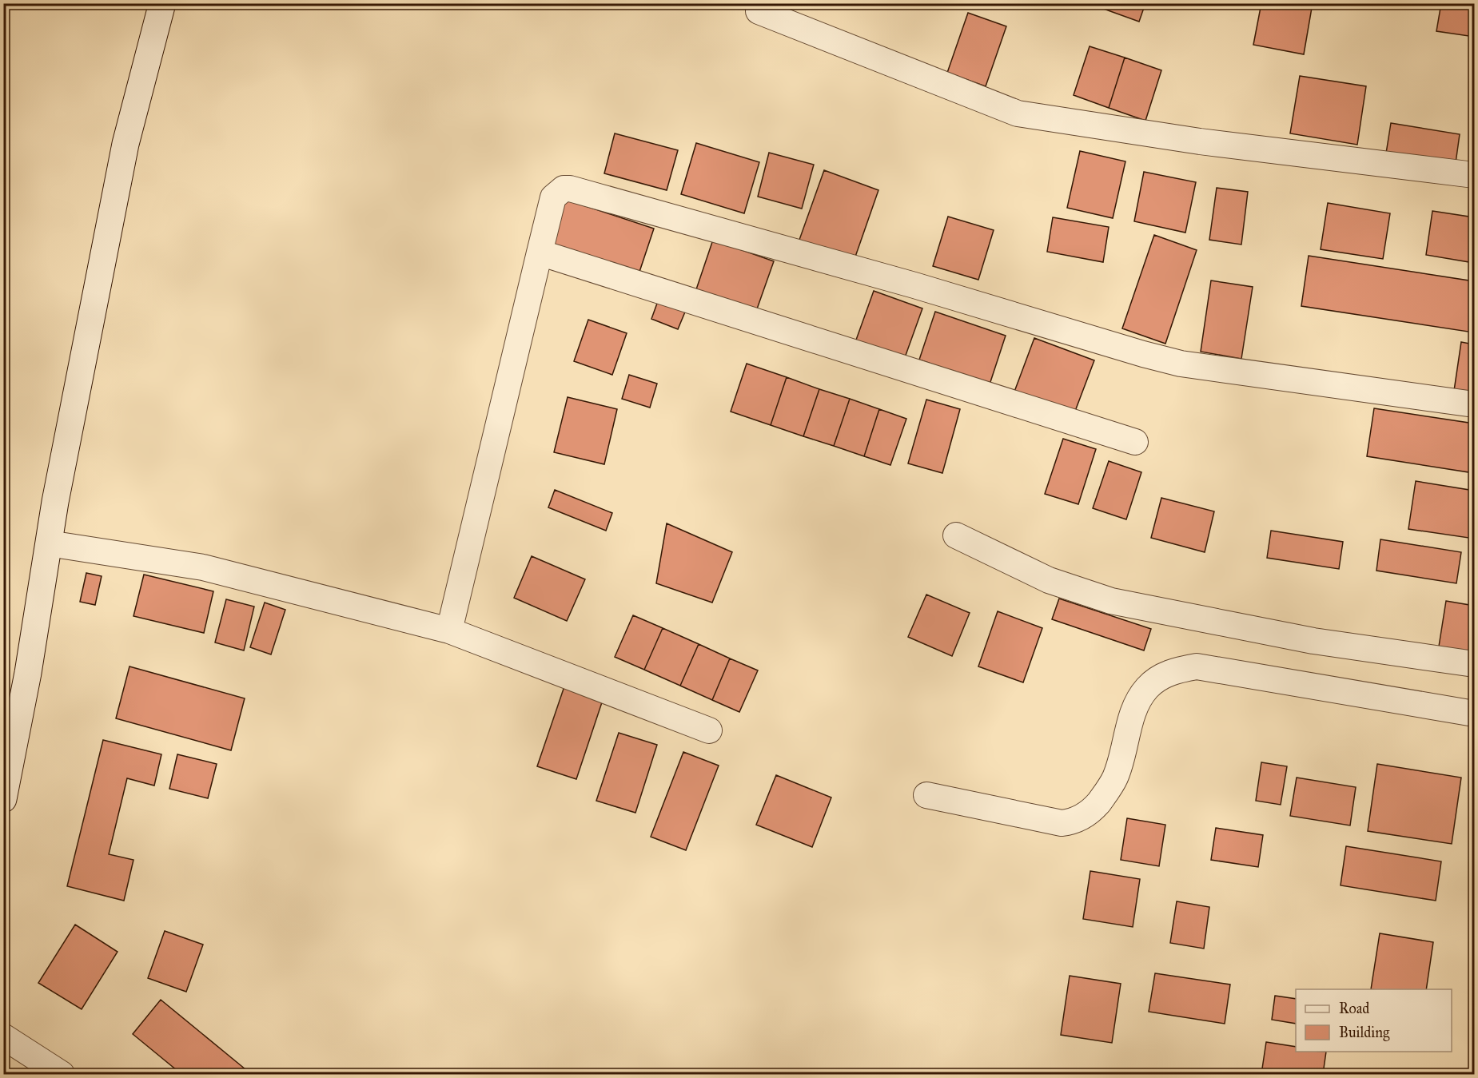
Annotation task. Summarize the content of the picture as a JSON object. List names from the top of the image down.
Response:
{
  "legend": ["Road", "Building"]
}
